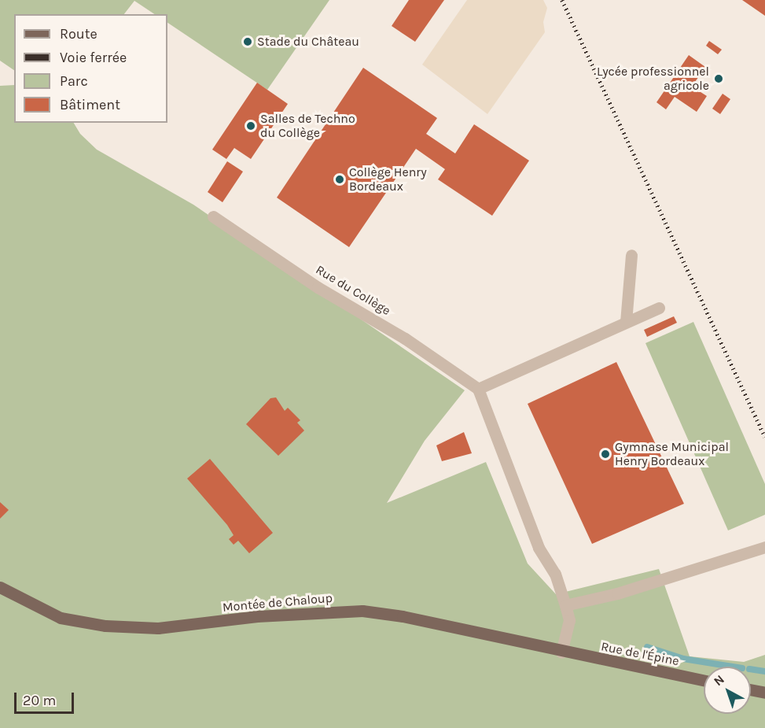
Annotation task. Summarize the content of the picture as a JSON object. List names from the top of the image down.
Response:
{
  "streets": {
    "main road": ["Montée de Chaloup", "Rue de l'Épine"],
    "street": ["Rue du Collège"]
  },
  "crossings": [
    ["Montée de Chaloup", "Rue de l'Épine"]
  ],
  "places": [
    "Stade du Château",
    "Lycée professionnel agricole",
    "Salles de Techno du Collège",
    "Collège Henry Bordeaux",
    "Gymnase Municipal Henry Bordeaux"
  ],
  "legend": [
    "Route",
    "Voie ferrée",
    "Parc",
    "Bâtiment"
  ],
  "scale_bar": "20 m",
  "north": "top left"
}
